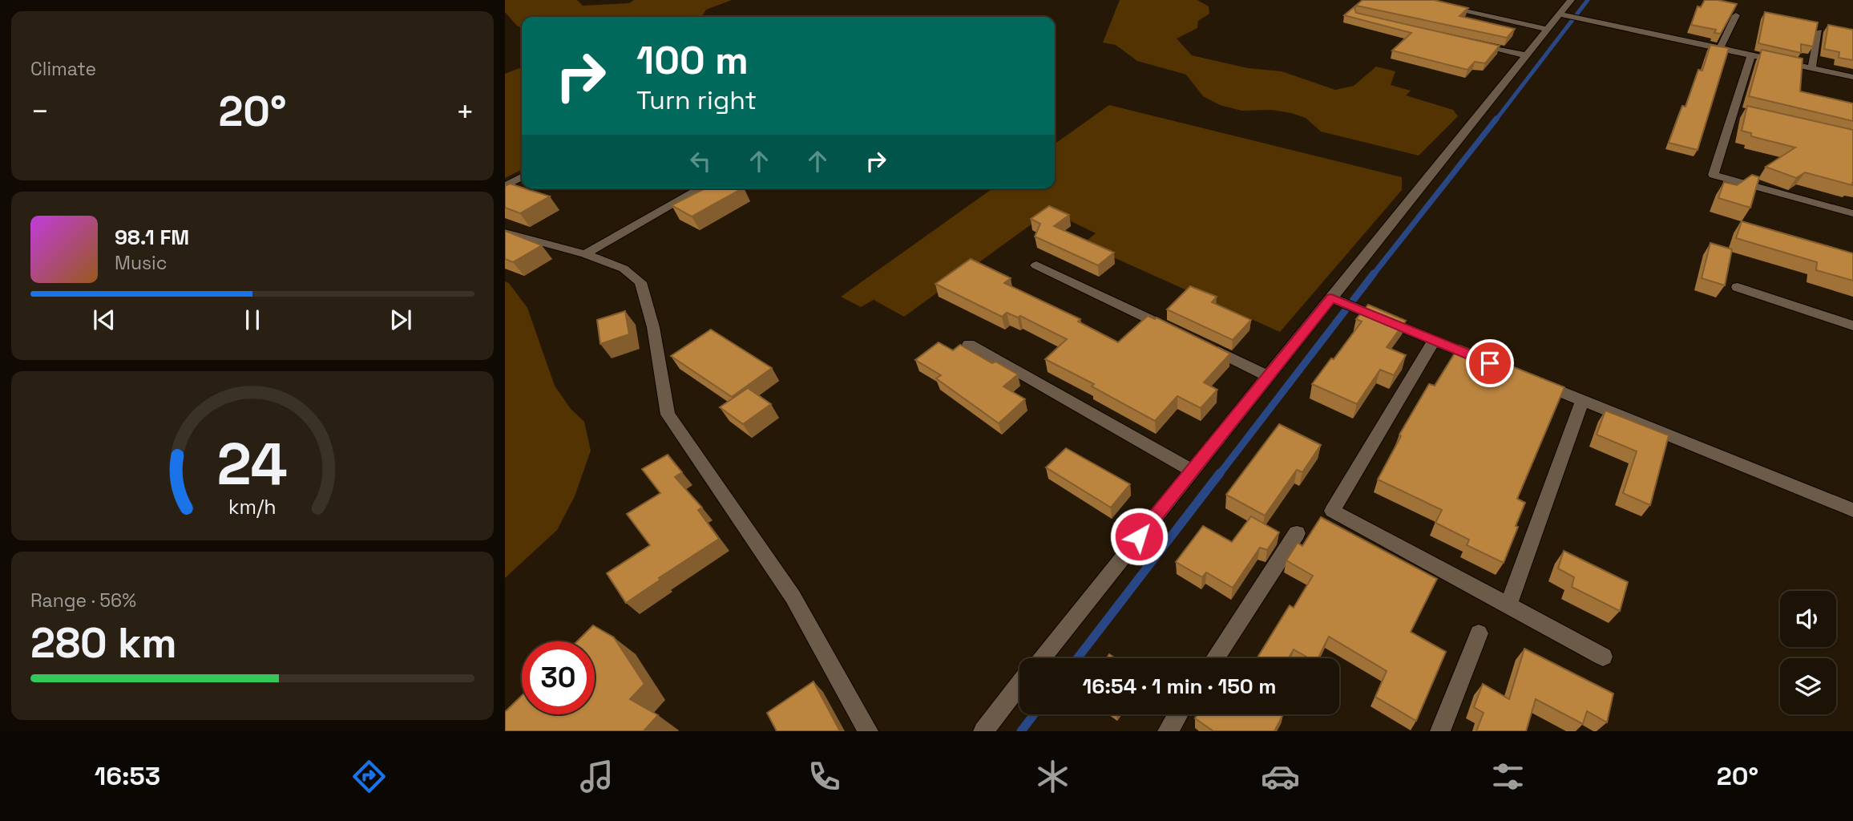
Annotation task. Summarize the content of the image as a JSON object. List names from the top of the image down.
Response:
{
  "page": {
    "tile": [
      "Climate",
      ["Range · 56%", "280 km"]
    ],
    "turn": ["100 m", "Turn right"],
    "heat": ["−", "20°", "+"],
    "song": ["98.1 FM", "Music"],
    "limit": "30",
    "trip": "16:54 · 1 min · 150 m",
    "tabs": ["16:53", "20°"],
    "gauge": ["24", "km/h"]
  }
}
